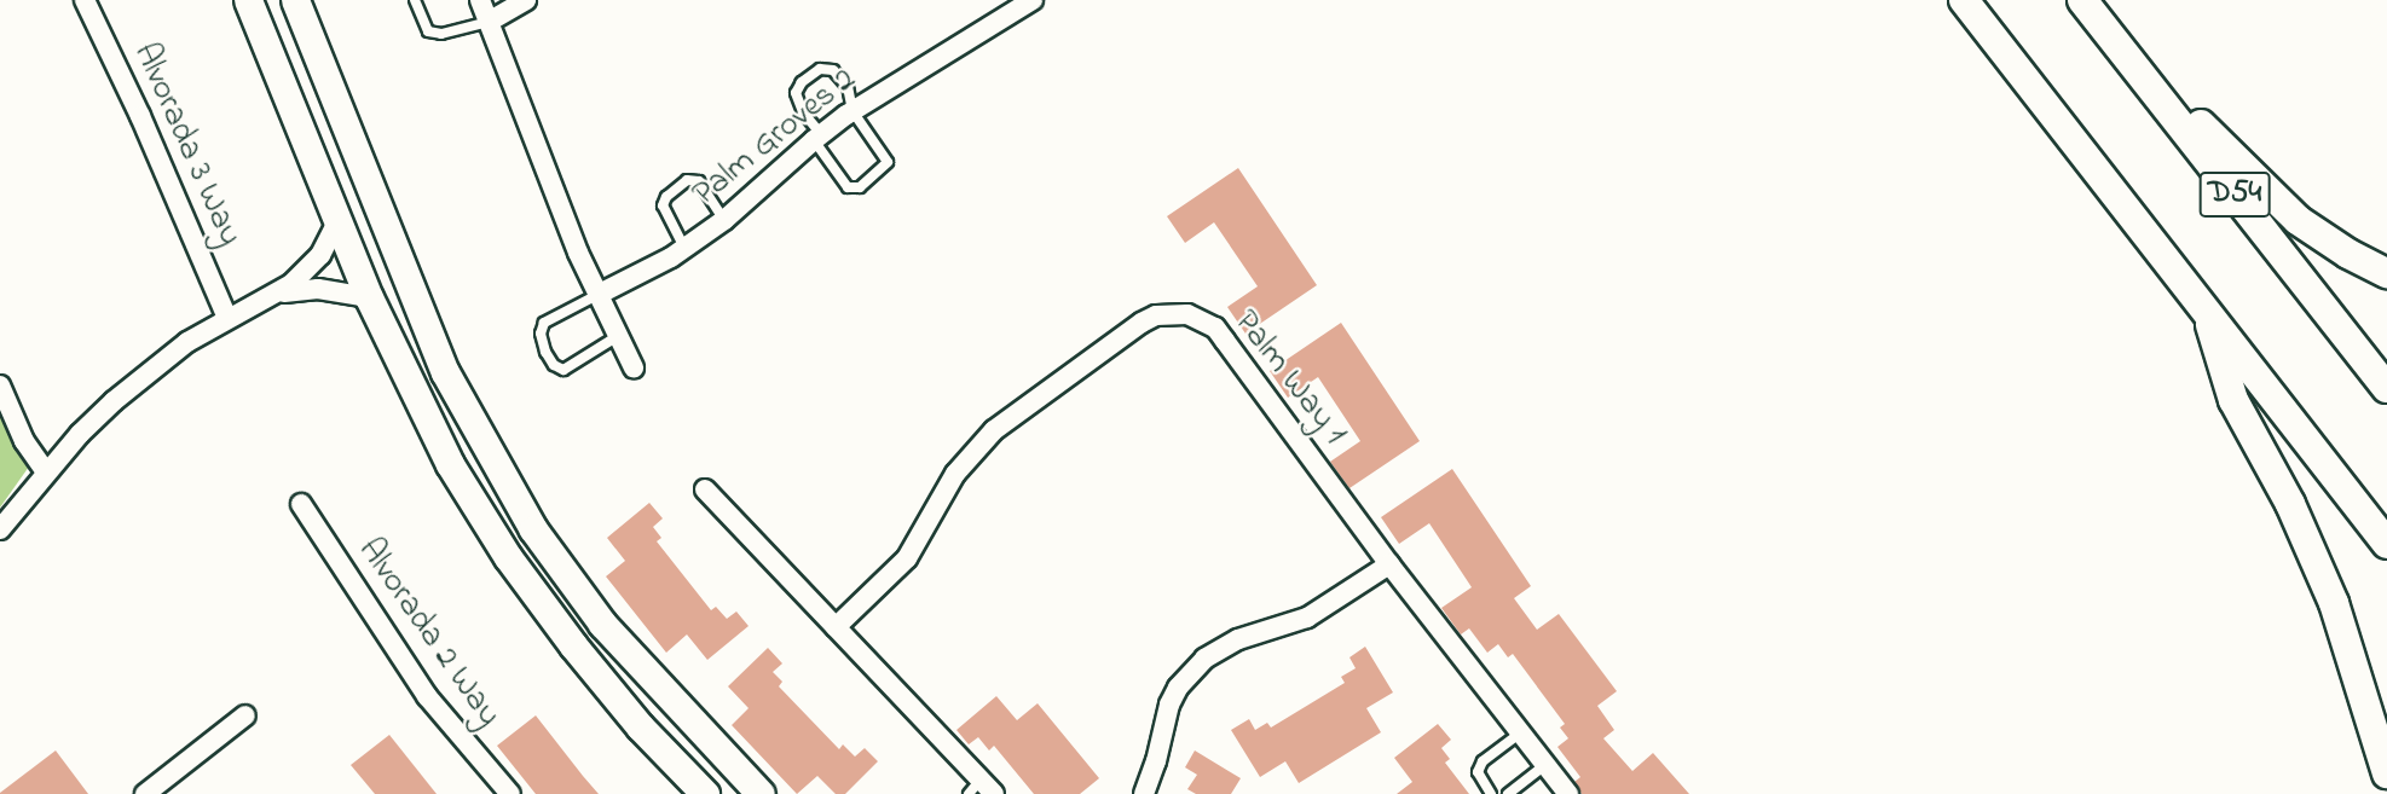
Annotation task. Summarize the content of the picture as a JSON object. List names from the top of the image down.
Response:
{
  "streets": {
    "main road": ["D54"],
    "street": [
      "Palm Groves 2",
      "Alvorada 3 Way",
      "Palm Way 1",
      "Alvorada 2 Way"
    ]
  }
}
